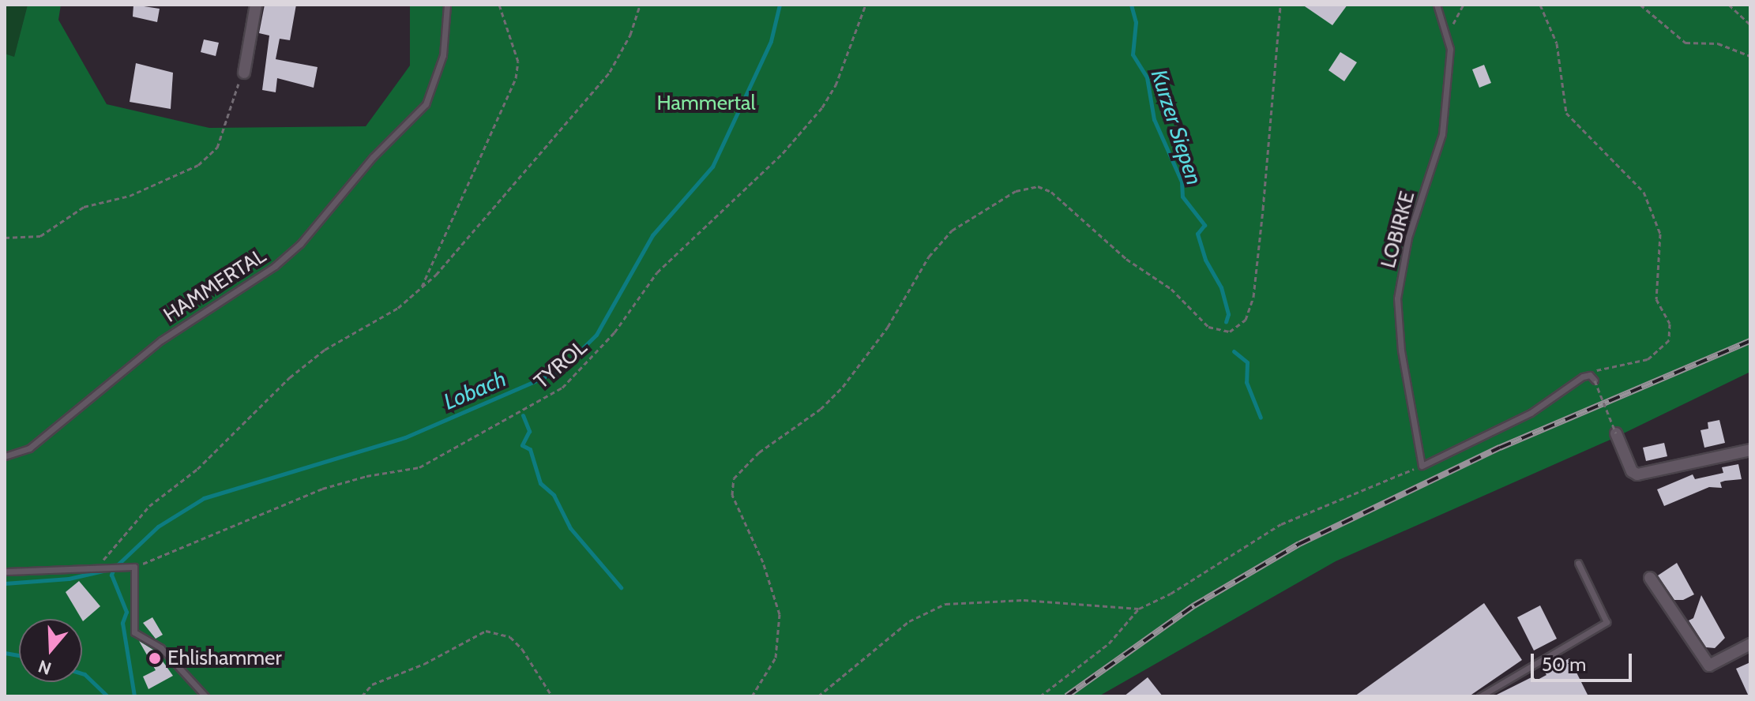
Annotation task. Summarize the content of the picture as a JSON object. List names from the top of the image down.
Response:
{
  "streets": {
    "lane": ["LOBIRKE", "HAMMERTAL"],
    "path": ["TYROL"]
  },
  "water": ["Kurzer Siepen", "Lobach"],
  "parks": ["Hammertal"],
  "places": ["Ehlishammer"],
  "scale_bar": "50 m",
  "north": "bottom"
}
